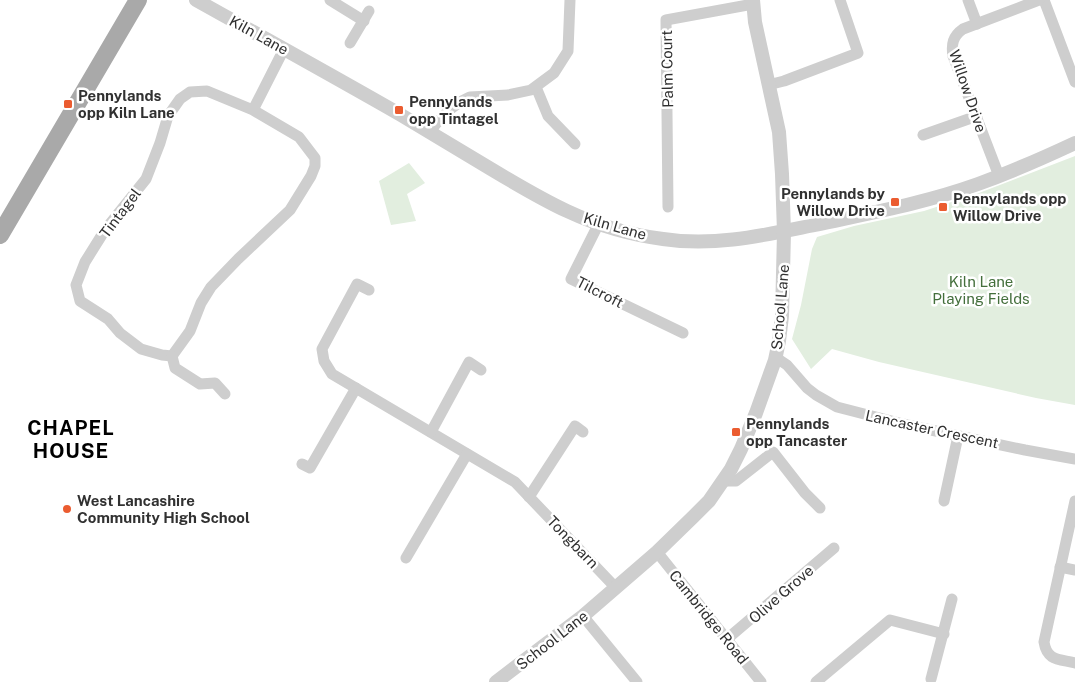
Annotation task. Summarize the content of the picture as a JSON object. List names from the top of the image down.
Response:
{
  "streets": {
    "street": [
      "Kiln Lane",
      "Palm Court",
      "Willow Drive",
      "Tintagel",
      "Tilcroft",
      "School Lane",
      "Lancaster Crescent",
      "Tongbarn",
      "Olive Grove",
      "Cambridge Road"
    ]
  },
  "crossings": [
    ["Kiln Lane", "Willow Drive"],
    ["Kiln Lane", "Tilcroft"],
    ["Kiln Lane", "School Lane"],
    ["Palm Court", "School Lane"],
    ["School Lane", "Lancaster Crescent"],
    ["School Lane", "Tongbarn"],
    ["School Lane", "Cambridge Road"],
    ["Olive Grove", "Cambridge Road"]
  ],
  "districts": ["CHAPEL HOUSE"],
  "parks": ["Kiln Lane Playing Fields"],
  "places": {
    "transit": [
      "Pennylands opp Kiln Lane",
      "Pennylands opp Tintagel",
      "Pennylands by Willow Drive",
      "Pennylands opp Willow Drive",
      "Pennylands opp Tancaster"
    ],
    "other": ["West Lancashire Community High School"]
  }
}
